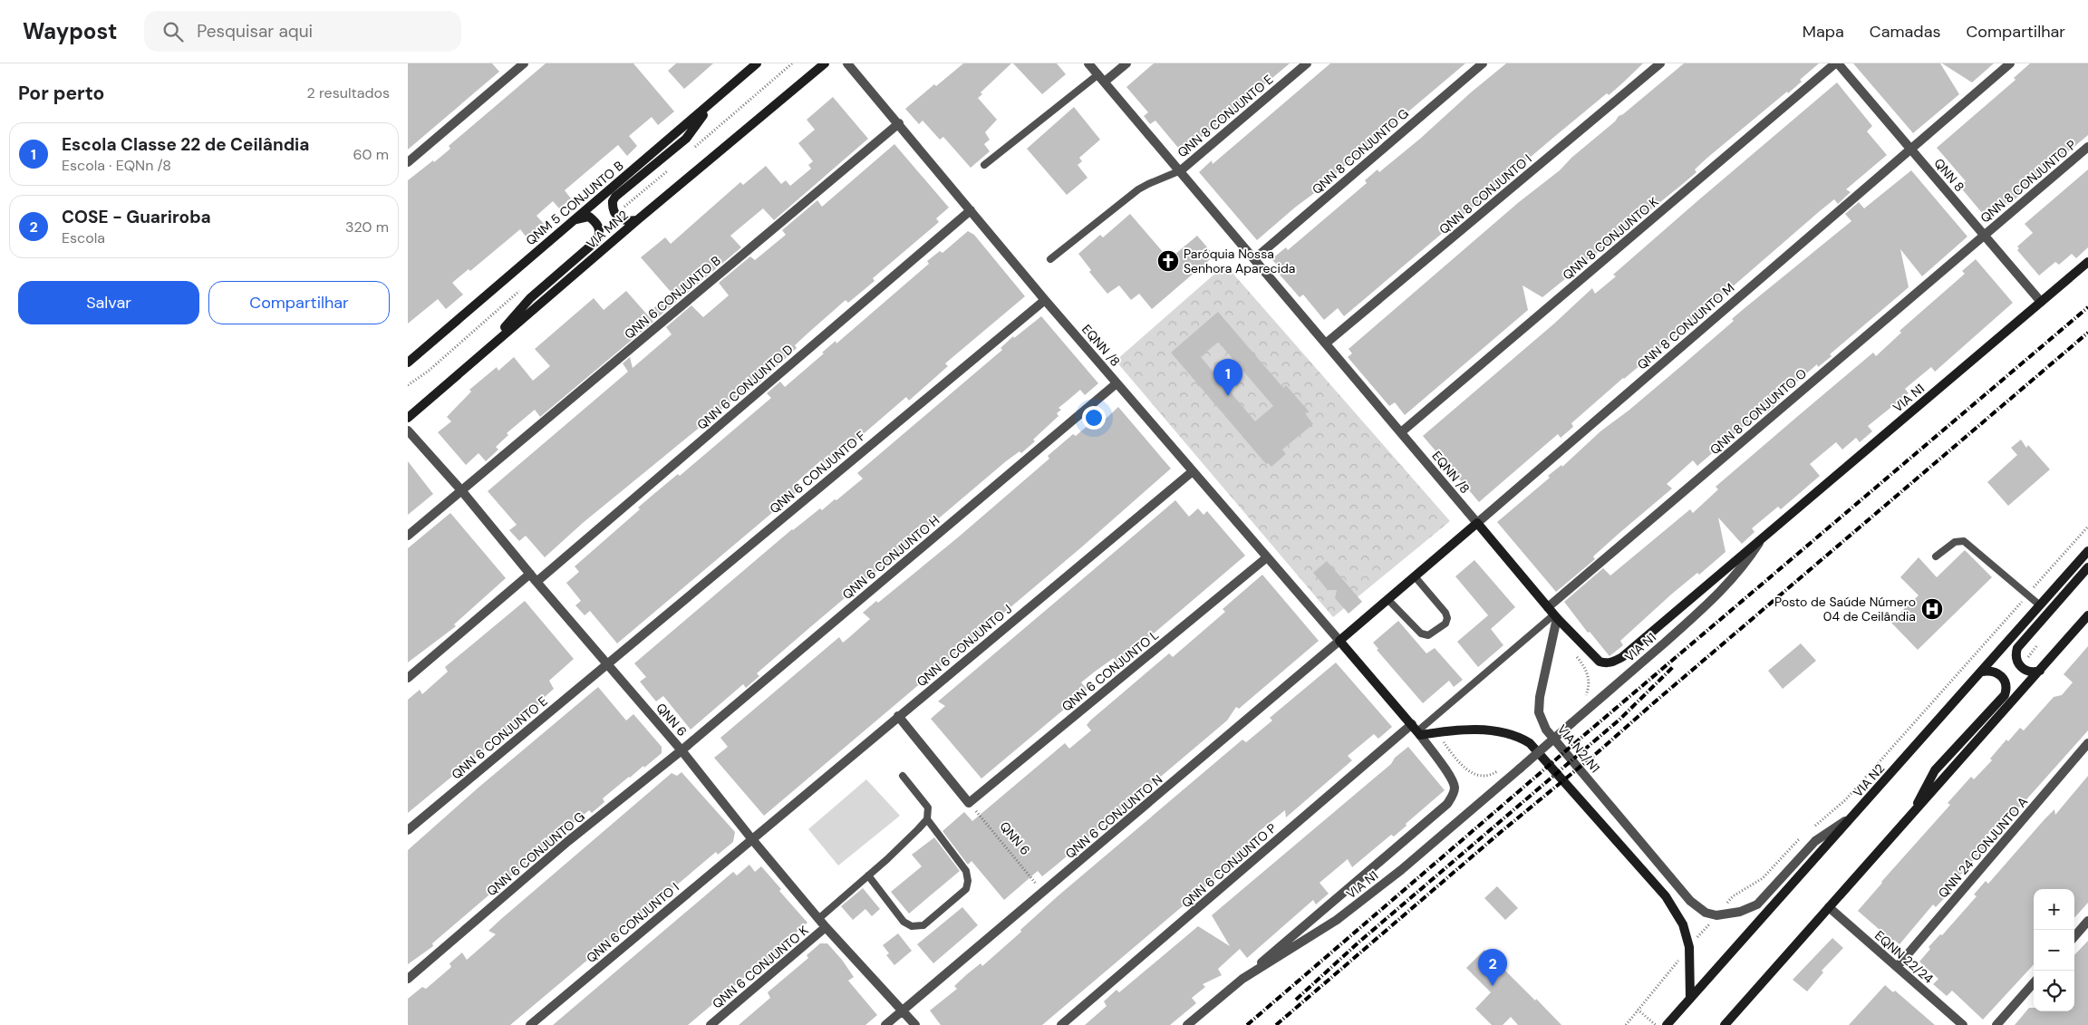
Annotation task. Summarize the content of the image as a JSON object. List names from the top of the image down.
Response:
{
  "streets": {
    "main road": [
      "QNM 5 CONJUNTO B",
      "VIA MN2",
      "VIA N1",
      "VIA N2"
    ],
    "street": [
      "QNN 8 CONJUNTO E",
      "QNN 8 CONJUNTO G",
      "QNN 8",
      "QNN 8 CONJUNTO P",
      "QNN 8 CONJUNTO I",
      "QNN 8 CONJUNTO K",
      "QNN 6 CONJUNTO B",
      "QNN 8 CONJUNTO M",
      "EQNN /8",
      "QNN 6 CONJUNTO D",
      "QNN 8 CONJUNTO O",
      "QNN 6 CONJUNTO F",
      "QNN 6 CONJUNTO H",
      "QNN 6 CONJUNTO J",
      "QNN 6 CONJUNTO L",
      "QNN 6",
      "QNN 6 CONJUNTO E",
      "VIA N2/N1",
      "QNN 6 CONJUNTO N",
      "QNN 24 CONJUNTO A",
      "QNN 6 CONJUNTO G",
      "QNN 6 CONJUNTO P",
      "QNN 6 CONJUNTO I",
      "EQNN 22/24",
      "QNN 6 CONJUNTO K"
    ]
  },
  "crossings": [
    ["QNN 8 CONJUNTO E", "EQNN /8"],
    ["QNN 8 CONJUNTO G", "EQNN /8"],
    ["QNN 8", "QNN 8 CONJUNTO P"],
    ["QNN 8", "QNN 8 CONJUNTO K"],
    ["QNN 8", "QNN 8 CONJUNTO M"],
    ["QNN 8", "VIA N1"],
    ["QNN 8", "QNN 8 CONJUNTO O"],
    ["QNN 8 CONJUNTO P", "QNN 8 CONJUNTO O"],
    ["QNN 8 CONJUNTO I", "EQNN /8"],
    ["QNN 8 CONJUNTO K", "EQNN /8"],
    ["QNN 6 CONJUNTO B", "EQNN /8"],
    ["QNN 6 CONJUNTO B", "QNN 6"],
    ["QNN 8 CONJUNTO M", "EQNN /8"],
    ["EQNN /8", "QNN 6 CONJUNTO D"],
    ["EQNN /8", "QNN 6 CONJUNTO F"],
    ["EQNN /8", "QNN 6 CONJUNTO H"],
    ["EQNN /8", "QNN 6 CONJUNTO J"],
    ["EQNN /8", "QNN 6 CONJUNTO L"],
    ["EQNN /8", "QNN 6 CONJUNTO N"],
    ["QNN 6 CONJUNTO D", "QNN 6"],
    ["QNN 6 CONJUNTO F", "QNN 6"],
    ["QNN 6 CONJUNTO F", "QNN 6 CONJUNTO E"],
    ["QNN 6 CONJUNTO H", "QNN 6"],
    ["QNN 6 CONJUNTO H", "QNN 6 CONJUNTO G"],
    ["QNN 6 CONJUNTO J", "QNN 6"],
    ["QNN 6 CONJUNTO J", "QNN 6 CONJUNTO I"],
    ["QNN 6 CONJUNTO L", "QNN 6"],
    ["QNN 6", "QNN 6 CONJUNTO E"],
    ["QNN 6", "QNN 6 CONJUNTO N"],
    ["QNN 6", "QNN 6 CONJUNTO G"],
    ["QNN 6", "QNN 6 CONJUNTO I"],
    ["QNN 6", "QNN 6 CONJUNTO K"],
    ["QNN 24 CONJUNTO A", "EQNN 22/24"]
  ],
  "places": {
    "church": ["Paróquia Nossa Senhora Aparecida"],
    "hospital": ["Posto de Saúde Número 04 de Ceilândia"]
  },
  "page": {
    "header": "Waypost",
    "search": "Pesquisar aqui",
    "nav": ["Mapa", "Camadas", "Compartilhar"],
    "heading": ["Por perto", "2 resultados"],
    "list": [
      {
        "mark": "1",
        "name": "Escola Classe 22 de Ceilândia",
        "note": "Escola · EQNn /8",
        "value": "60 m"
      },
      {
        "mark": "2",
        "name": "COSE - Guariroba",
        "note": "Escola",
        "value": "320 m"
      }
    ],
    "buttons": ["Salvar", "Compartilhar"],
    "pins": ["1", "2"],
    "map_buttons": ["+", "−"]
  }
}
